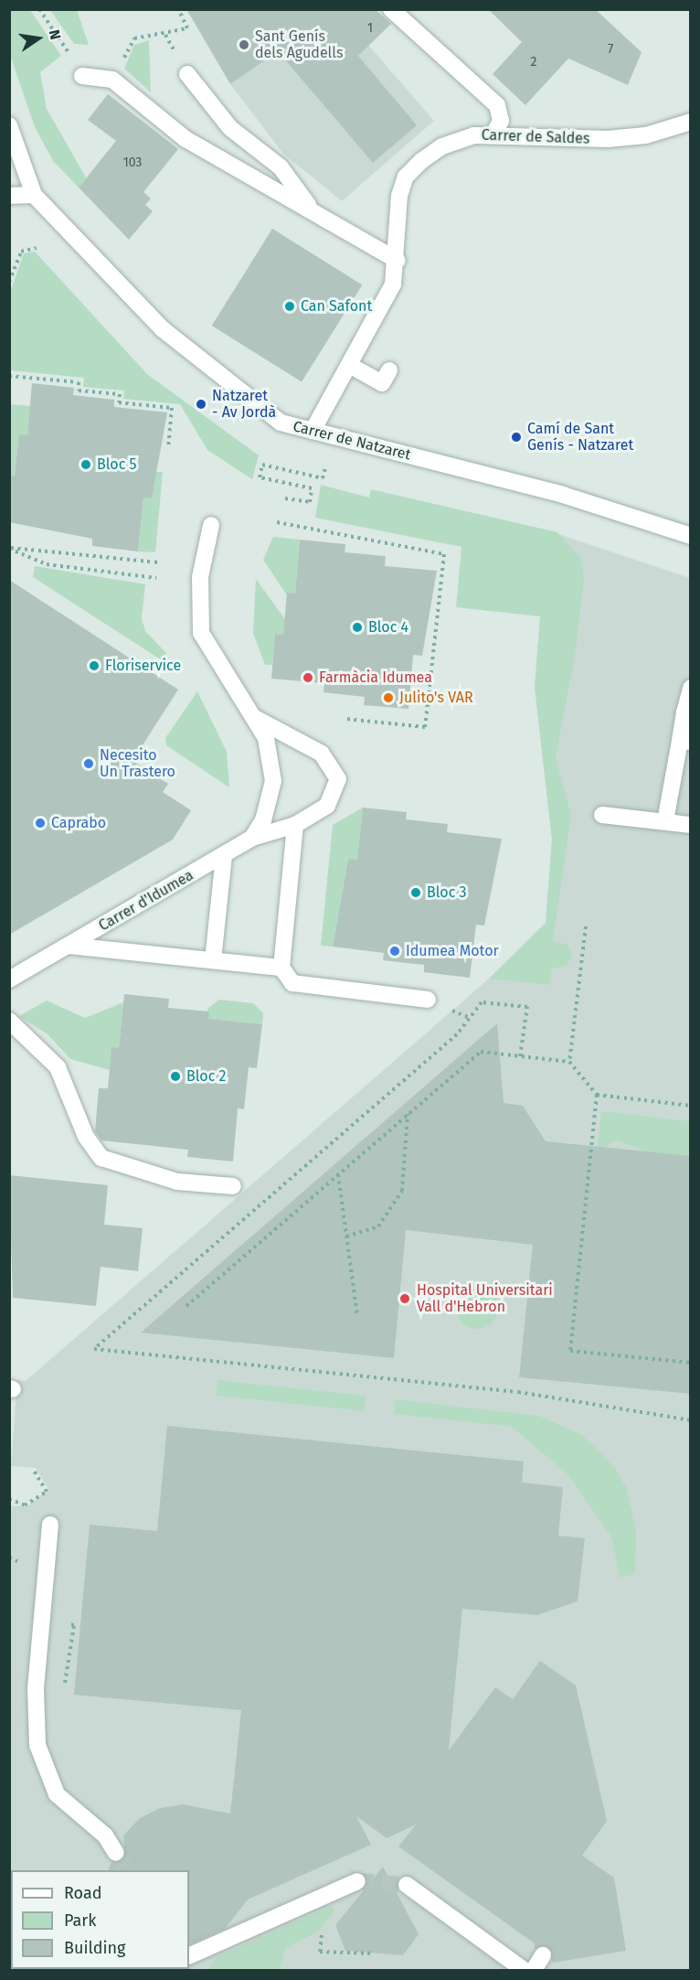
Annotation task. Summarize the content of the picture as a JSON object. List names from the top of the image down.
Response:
{
  "streets": {
    "street": ["Carrer de Saldes", "Carrer de Natzaret", "Carrer d'Idumea"]
  },
  "crossings": [
    ["Carrer de Saldes", "Carrer de Natzaret"]
  ],
  "places": [
    "Sant Genís dels Agudells",
    "Can Safont",
    "Natzaret - Av Jordà",
    "Camí de Sant Genís - Natzaret",
    "Bloc 5",
    "Bloc 4",
    "Floriservice",
    "Farmàcia Idumea",
    "Julito's VAR",
    "Necesito Un Trastero",
    "Caprabo",
    "Bloc 3",
    "Idumea Motor",
    "Bloc 2",
    "Hospital Universitari Vall d'Hebron"
  ],
  "house_numbers": [
    "1",
    "7",
    "2",
    "103"
  ],
  "legend": ["Road", "Park", "Building"],
  "north": "right"
}
